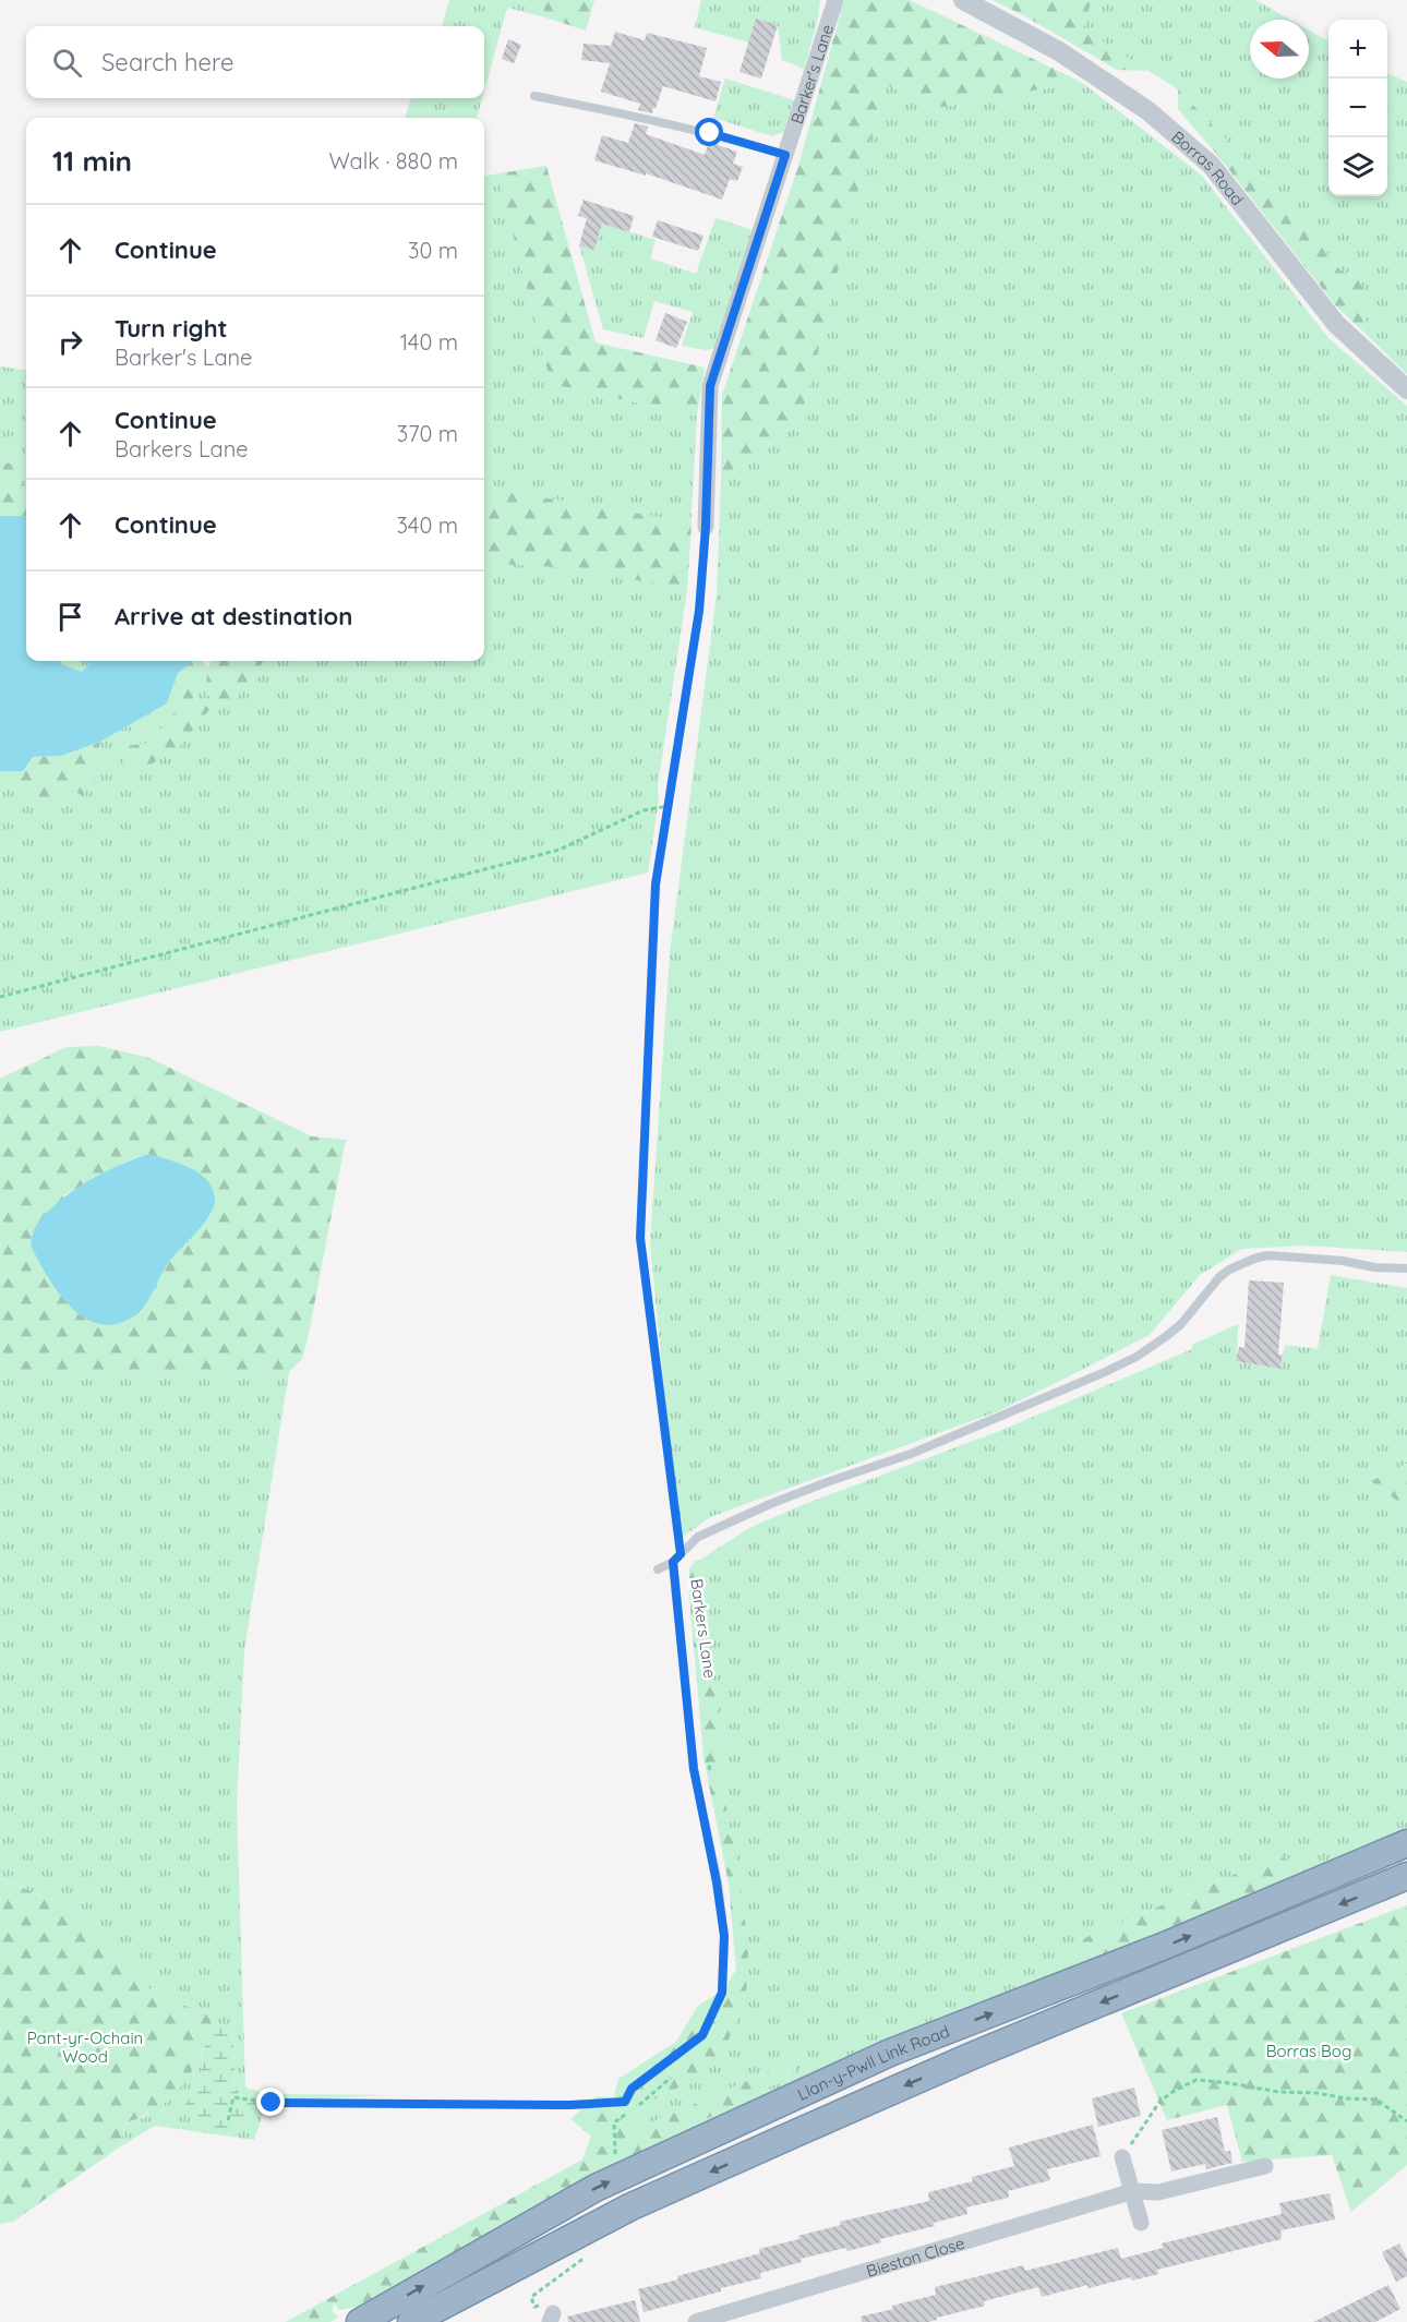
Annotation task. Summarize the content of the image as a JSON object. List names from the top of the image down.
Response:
{
  "streets": {
    "highway": ["Llan-y-Pwll Link Road"],
    "street": ["Barker's Lane", "Borras Road", "Bieston Close"]
  },
  "parks": ["Pant-yr-Ochain Wood", "Borras Bog"],
  "north": "left",
  "page": {
    "map_buttons": ["+", "−"],
    "search": "Search here",
    "heading": ["11 min", "Walk · 880 m"],
    "list": [
      ["Continue", "30 m"],
      ["Turn right", "Barker's Lane", "140 m"],
      ["Continue", "Barkers Lane", "370 m"],
      ["Continue", "340 m"],
      "Arrive at destination"
    ]
  }
}
